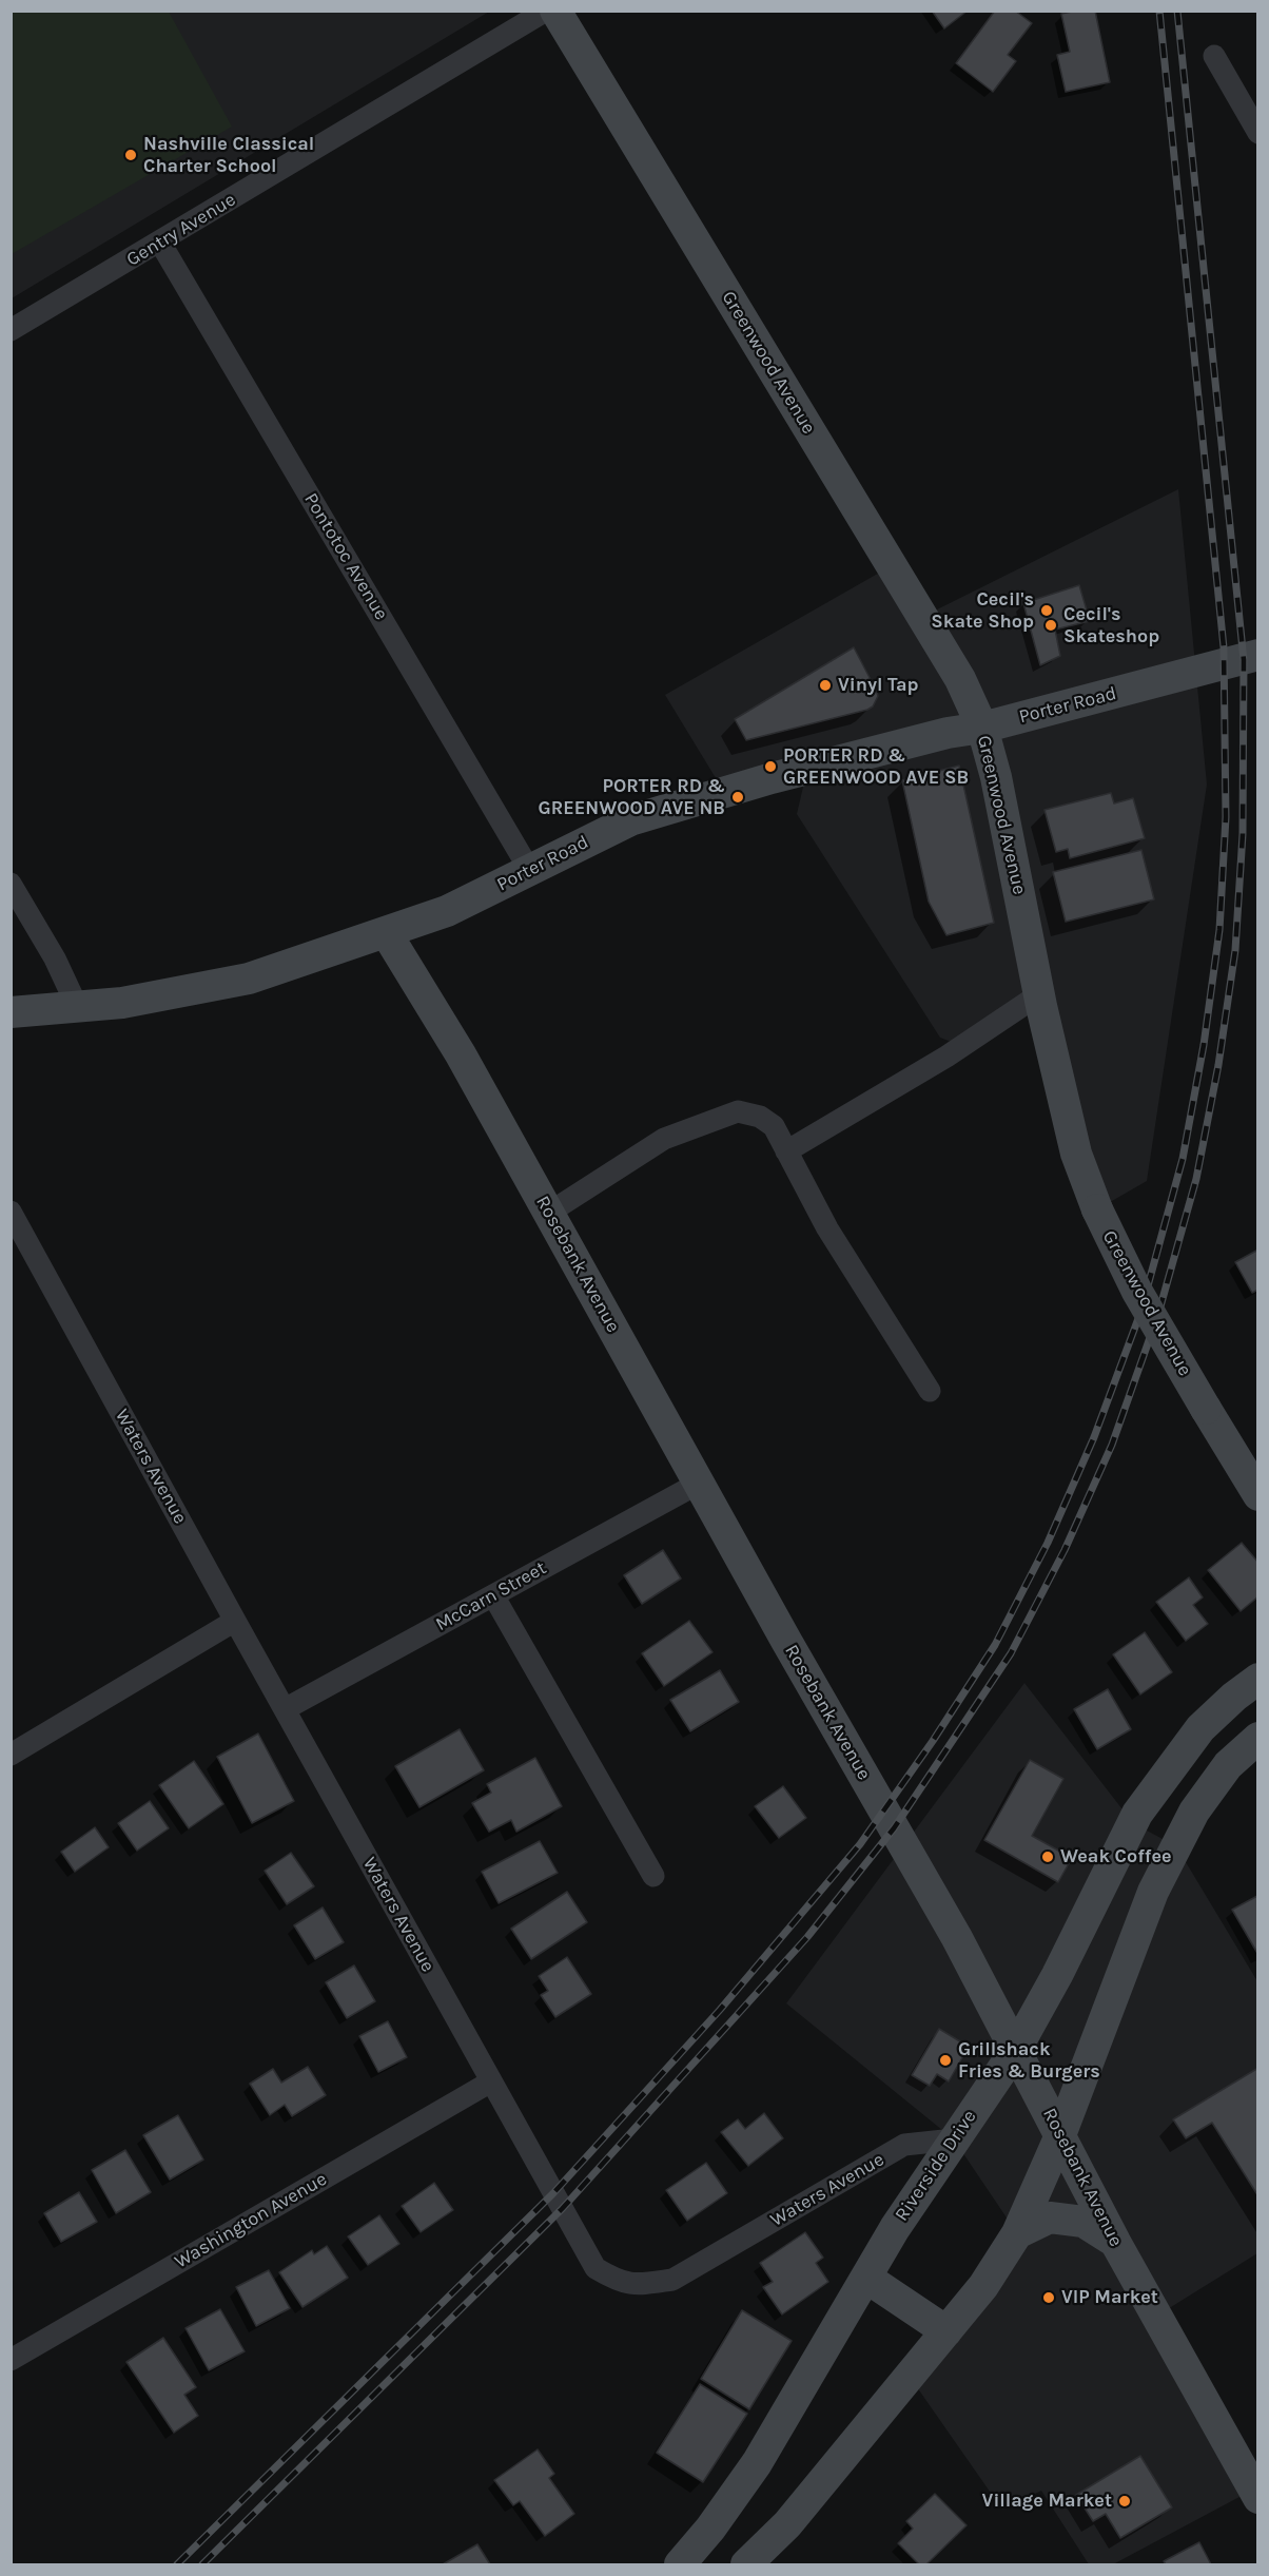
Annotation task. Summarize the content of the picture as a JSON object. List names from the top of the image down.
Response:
{
  "streets": {
    "street": [
      "Gentry Avenue",
      "Greenwood Avenue",
      "Pontotoc Avenue",
      "Porter Road",
      "Rosebank Avenue",
      "Waters Avenue",
      "McCarn Street",
      "Riverside Drive",
      "Washington Avenue"
    ]
  },
  "crossings": [
    ["Gentry Avenue", "Pontotoc Avenue"],
    ["Greenwood Avenue", "Porter Road"],
    ["Pontotoc Avenue", "Porter Road"],
    ["Porter Road", "Rosebank Avenue"],
    ["Rosebank Avenue", "McCarn Street"],
    ["Rosebank Avenue", "Riverside Drive"],
    ["Waters Avenue", "McCarn Street"],
    ["Waters Avenue", "Riverside Drive"],
    ["Waters Avenue", "Washington Avenue"]
  ],
  "places": [
    "Nashville Classical Charter School",
    "Cecil's Skate Shop",
    "Cecil's Skateshop",
    "Vinyl Tap",
    "PORTER RD & GREENWOOD AVE SB",
    "PORTER RD & GREENWOOD AVE NB",
    "Weak Coffee",
    "Grillshack Fries & Burgers",
    "VIP Market",
    "Village Market"
  ]
}
